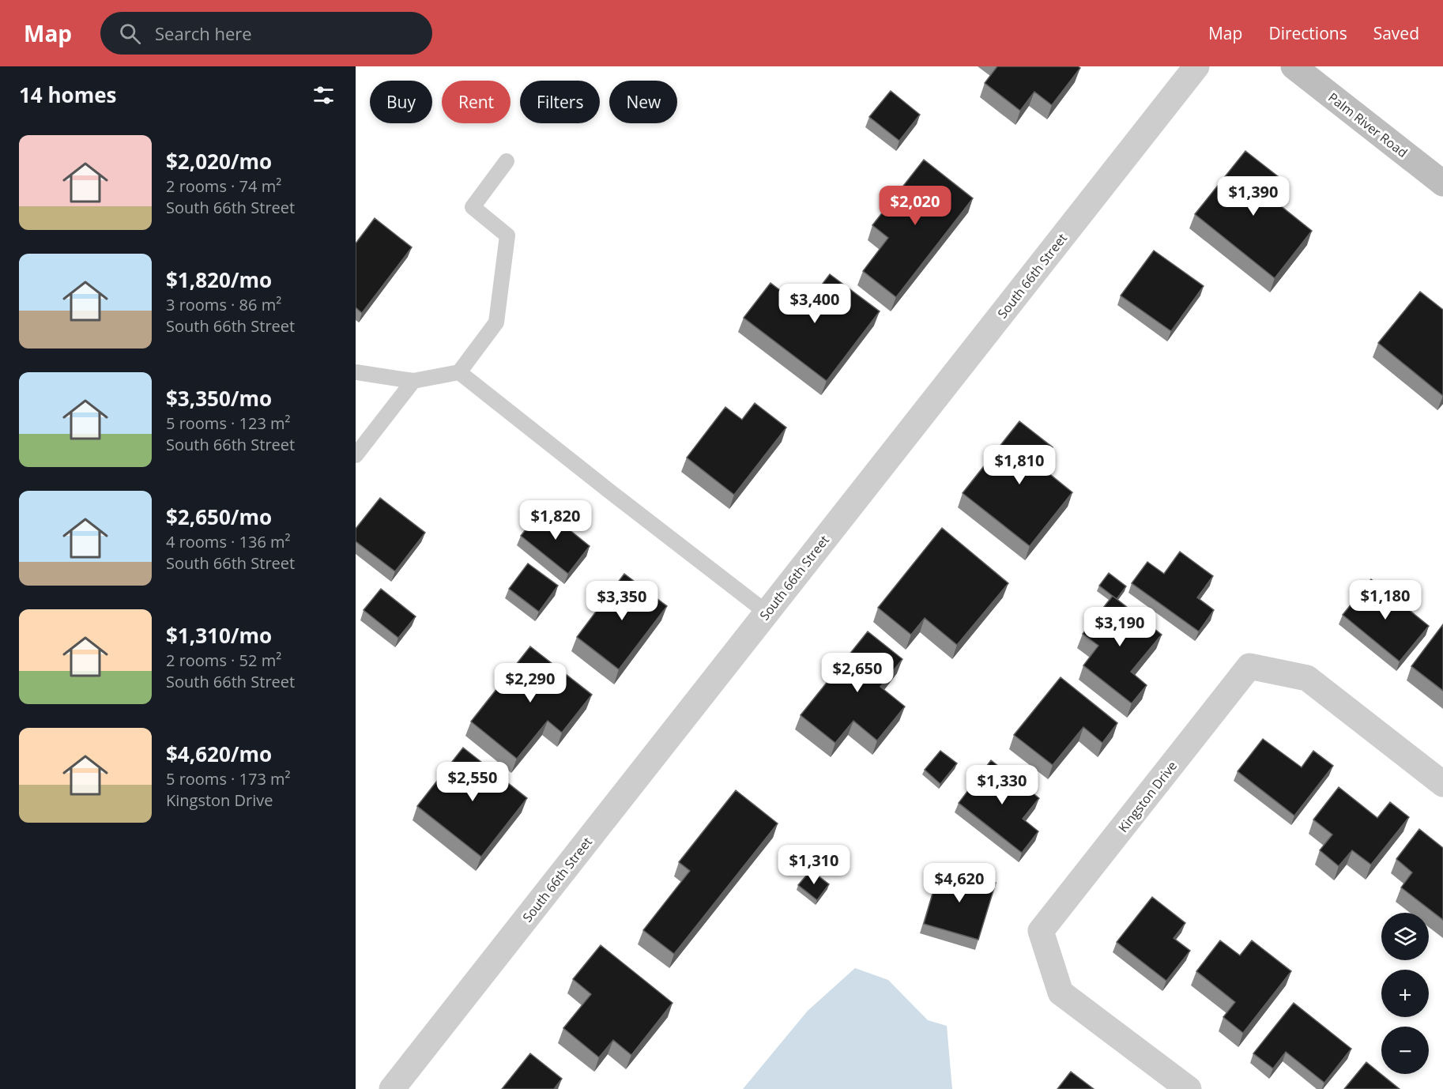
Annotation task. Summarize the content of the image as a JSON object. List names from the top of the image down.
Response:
{
  "streets": {
    "street": ["Palm River Road", "South 66th Street", "Kingston Drive"]
  },
  "page": {
    "header": "Map",
    "search": "Search here",
    "nav": ["Map", "Directions", "Saved"],
    "heading": "14 homes",
    "chip": [
      "Buy",
      "Rent",
      "Filters",
      "New"
    ],
    "list": [
      {
        "name": "$2,020/mo",
        "note": "2 rooms · 74 m² · South 66th Street"
      },
      {
        "name": "$1,820/mo",
        "note": "3 rooms · 86 m² · South 66th Street"
      },
      {
        "name": "$3,350/mo",
        "note": "5 rooms · 123 m² · South 66th Street"
      },
      {
        "name": "$2,650/mo",
        "note": "4 rooms · 136 m² · South 66th Street"
      },
      {
        "name": "$1,310/mo",
        "note": "2 rooms · 52 m² · South 66th Street"
      },
      {
        "name": "$4,620/mo",
        "note": "5 rooms · 173 m² · Kingston Drive"
      }
    ],
    "price": [
      "$1,390",
      "$2,020",
      "$3,400",
      "$1,810",
      "$1,820",
      "$1,180",
      "$3,350",
      "$3,190",
      "$2,650",
      "$2,290",
      "$2,550",
      "$1,330",
      "$1,310",
      "$4,620"
    ],
    "map_buttons": ["+", "−"]
  }
}
